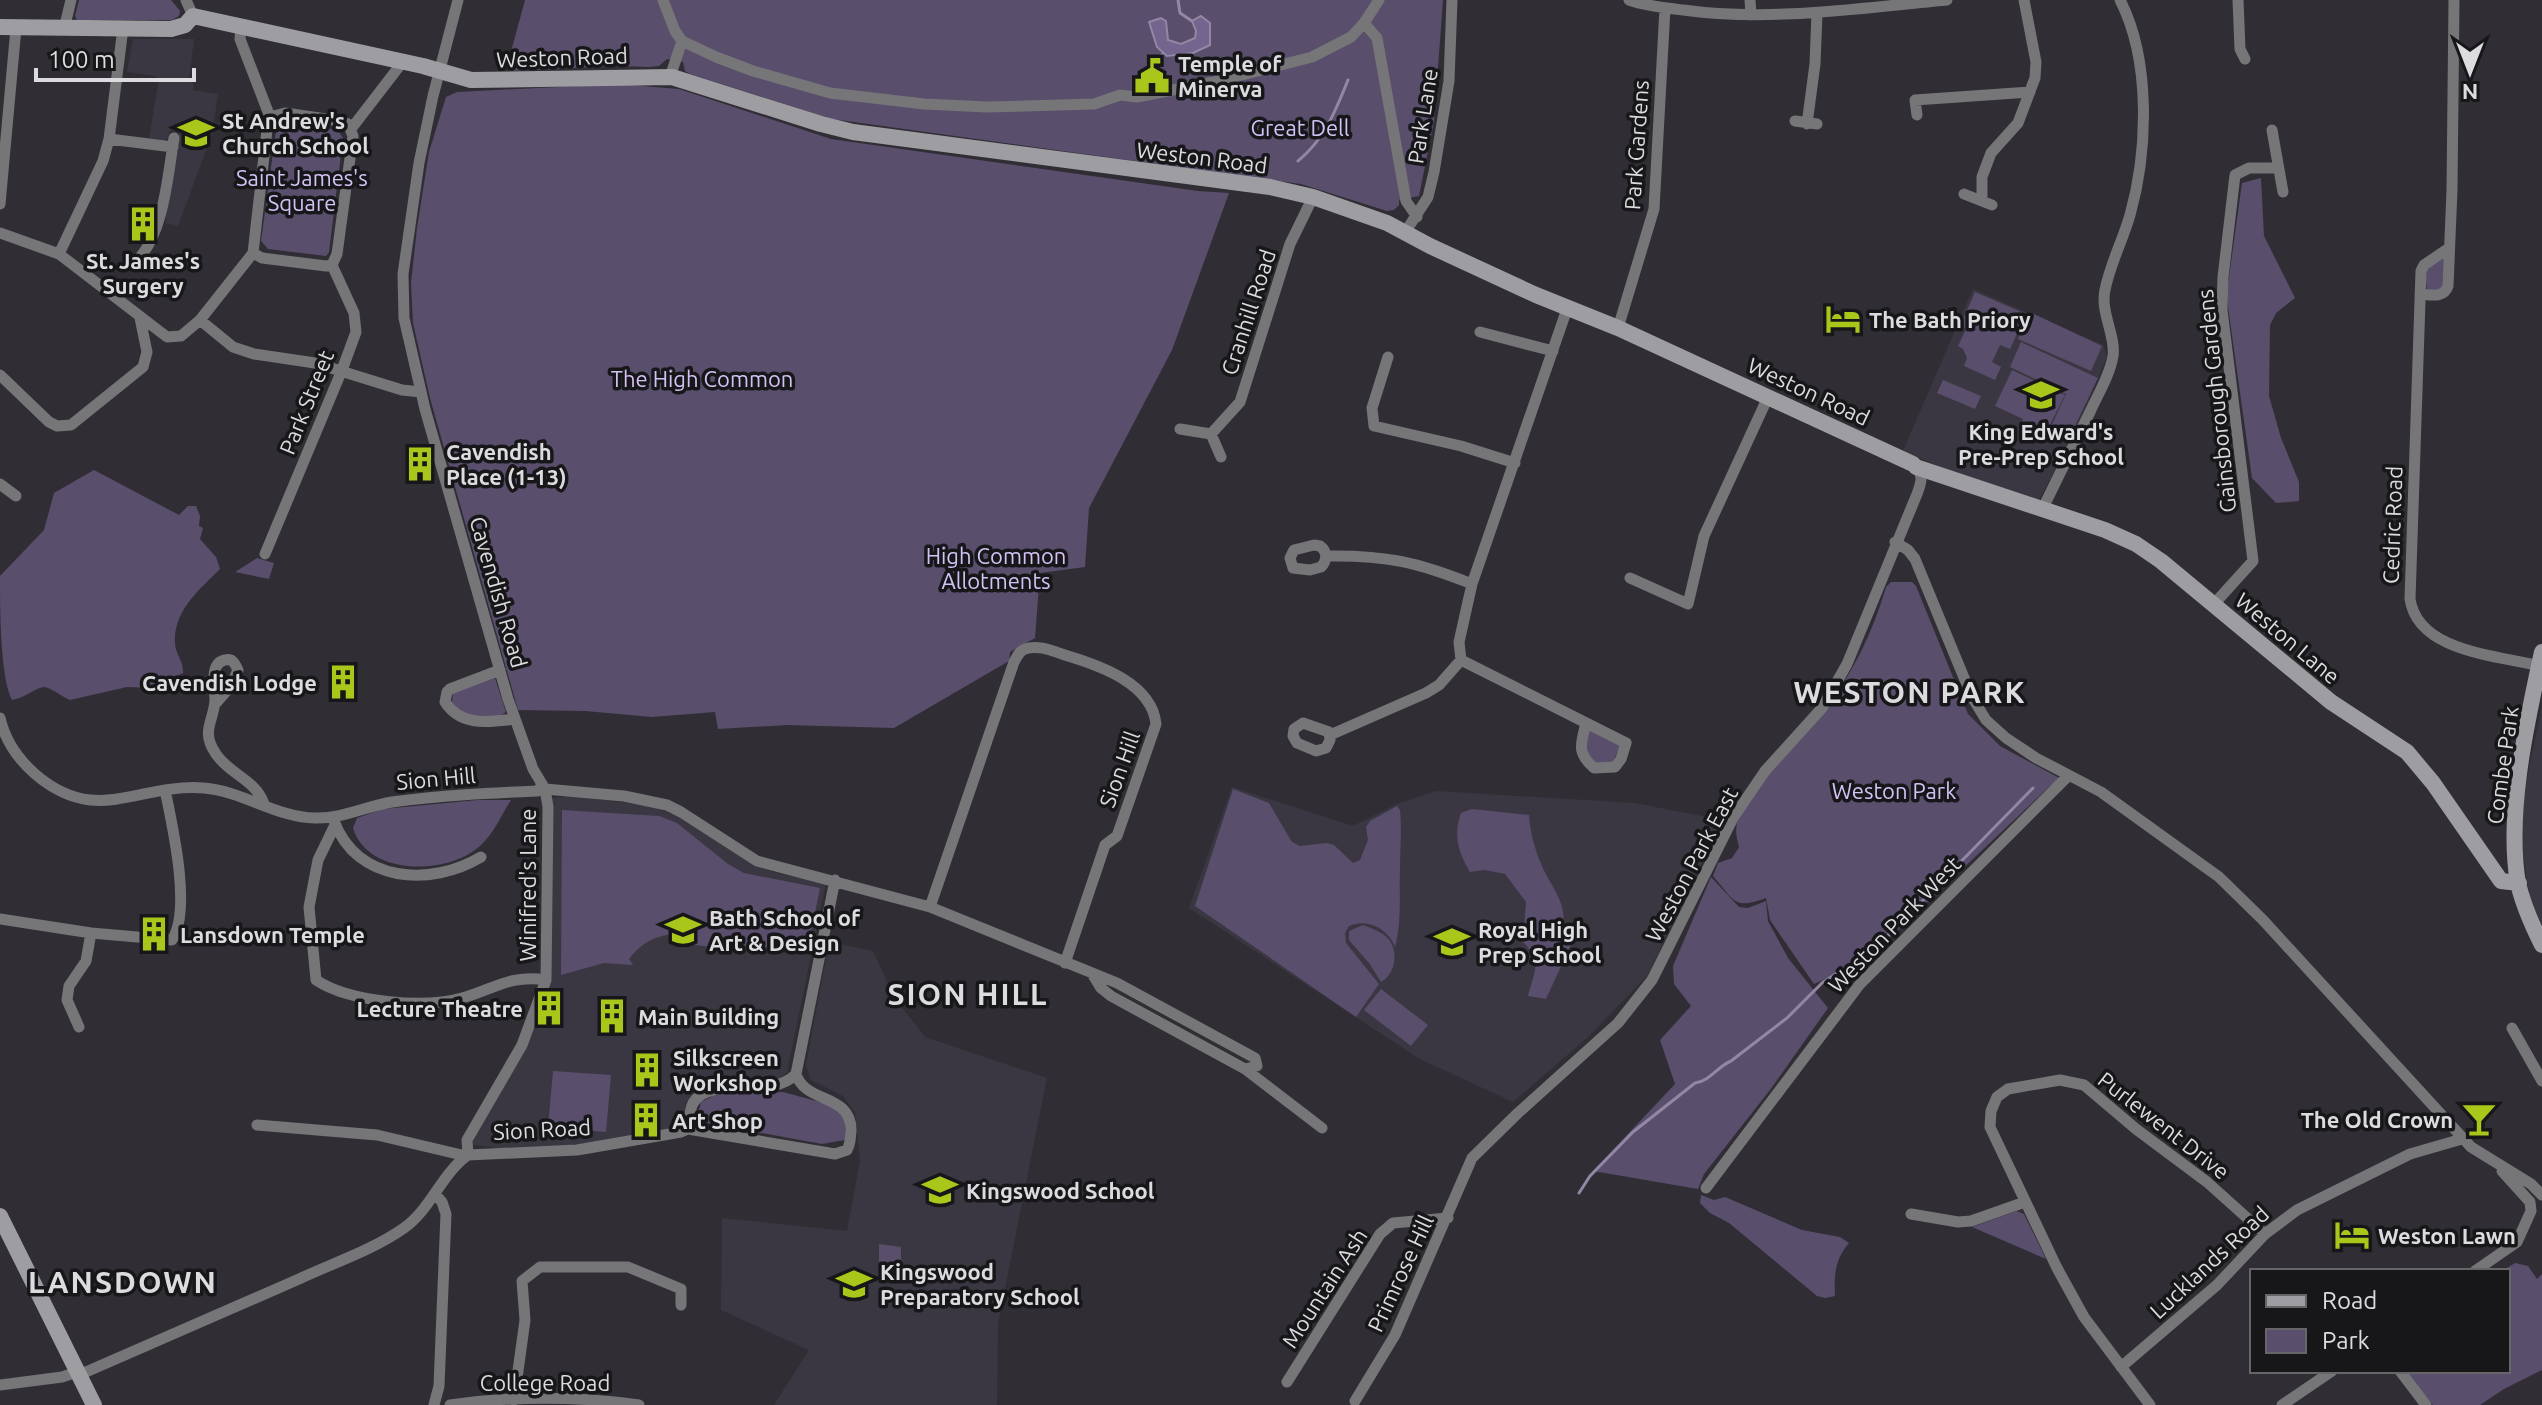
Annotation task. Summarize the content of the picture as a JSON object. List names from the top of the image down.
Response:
{
  "streets": {
    "street": [
      "Weston Road",
      "Park Lane",
      "Park Gardens",
      "Cranhill Road",
      "Gainsborough Gardens",
      "Park Street",
      "Cedric Road",
      "Cavendish Road",
      "Weston Lane",
      "Combe Park",
      "Sion Hill",
      "Weston Park East",
      "Winifred's Lane",
      "Weston Park West",
      "Purlewent Drive",
      "Sion Road",
      "Lucklands Road",
      "Primrose Hill",
      "Mountain Ash",
      "College Road"
    ]
  },
  "crossings": [
    ["Weston Road", "Park Lane"],
    ["Weston Road", "Park Gardens"],
    ["Weston Road", "Cranhill Road"],
    ["Weston Road", "Cavendish Road"],
    ["Weston Road", "Weston Lane"],
    ["Weston Road", "Weston Park East"],
    ["Gainsborough Gardens", "Weston Lane"],
    ["Cedric Road", "Combe Park"],
    ["Cavendish Road", "Sion Hill"],
    ["Cavendish Road", "Winifred's Lane"],
    ["Weston Lane", "Combe Park"],
    ["Weston Lane", "Weston Park East"],
    ["Sion Hill", "Winifred's Lane"],
    ["Weston Park East", "Primrose Hill"],
    ["Winifred's Lane", "Sion Road"],
    ["Purlewent Drive", "Lucklands Road"],
    ["Primrose Hill", "Mountain Ash"]
  ],
  "districts": ["WESTON PARK", "SION HILL", "LANSDOWN"],
  "parks": [
    "Great Dell",
    "Saint James's Square",
    "The High Common",
    "High Common Allotments",
    "Weston Park"
  ],
  "places": {
    "public building": ["Temple of Minerva"],
    "school or university": [
      "St Andrew's Church School",
      "King Edward's Pre-Prep School",
      "Bath School of Art & Design",
      "Royal High Prep School",
      "Kingswood School",
      "Kingswood Preparatory School"
    ],
    "building": [
      "St. James's Surgery",
      "Cavendish Place (1-13)",
      "Cavendish Lodge",
      "Lansdown Temple",
      "Lecture Theatre",
      "Main Building",
      "Silkscreen Workshop",
      "Art Shop"
    ],
    "hotel": ["The Bath Priory", "Weston Lawn"],
    "bar": ["The Old Crown"]
  },
  "legend": ["Road", "Park"],
  "scale_bar": "100 m",
  "north": "bottom"
}
